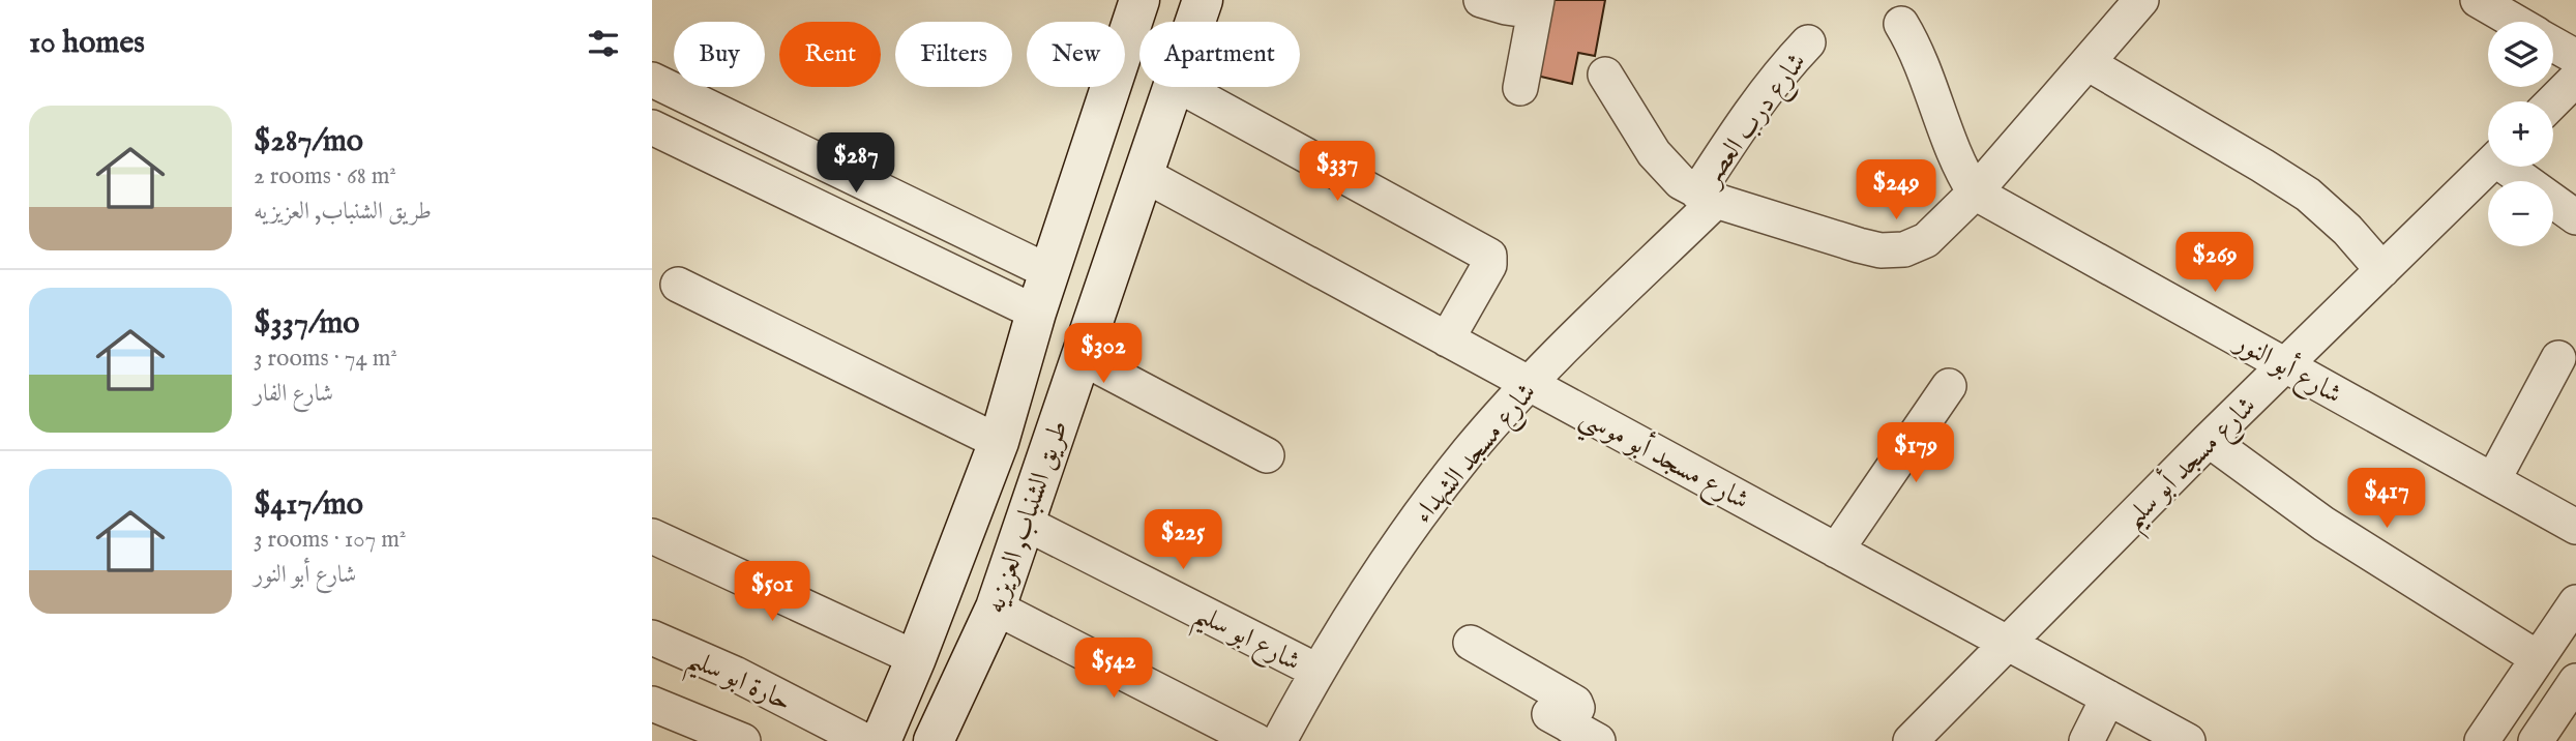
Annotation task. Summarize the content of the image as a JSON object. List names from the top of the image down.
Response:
{
  "streets": {
    "street": [
      "شارع درب العصر",
      "شارع أبو النور",
      "شارع مسجد الشهداء",
      "شارع مسجد أبو موسي",
      "شارع مسجد أبو سليم",
      "طريق الشنباب, العزيزيه",
      "شارع ابو سليم",
      "حارة ابو سليم"
    ]
  },
  "crossings": [
    ["شارع درب العصر", "شارع مسجد الشهداء"],
    ["شارع أبو النور", "شارع مسجد أبو سليم"],
    ["شارع مسجد الشهداء", "شارع مسجد أبو موسي"],
    ["شارع مسجد الشهداء", "شارع ابو سليم"],
    ["شارع مسجد أبو موسي", "شارع مسجد أبو سليم"],
    ["شارع مسجد أبو موسي", "طريق الشنباب, العزيزيه"],
    ["طريق الشنباب, العزيزيه", "شارع ابو سليم"]
  ],
  "page": {
    "heading": "10 homes",
    "map_buttons": ["+", "−"],
    "chip": [
      "Buy",
      "Rent",
      "Filters",
      "New",
      "Apartment"
    ],
    "list": [
      {
        "name": "$287/mo",
        "note": "2 rooms · 68 m² · طريق الشنباب, العزيزيه"
      },
      {
        "name": "$337/mo",
        "note": "3 rooms · 74 m² · شارع الفار"
      },
      {
        "name": "$417/mo",
        "note": "3 rooms · 107 m² · شارع أبو النور"
      }
    ],
    "price": [
      "$287",
      "$337",
      "$249",
      "$269",
      "$302",
      "$179",
      "$417",
      "$225",
      "$501",
      "$542"
    ]
  }
}
